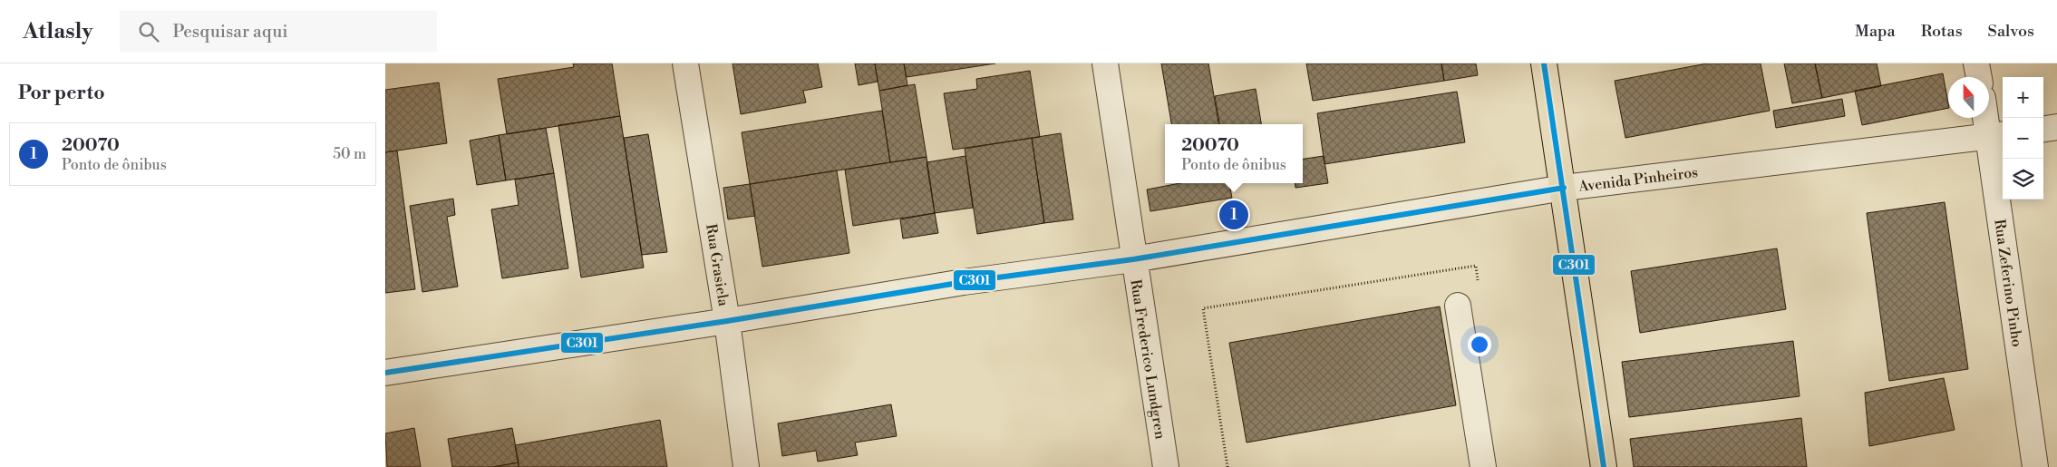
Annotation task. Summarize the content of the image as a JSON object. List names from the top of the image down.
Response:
{
  "streets": {
    "street": [
      "Avenida Pinheiros",
      "Rua Grasiela",
      "Rua Zeferino Pinho",
      "Rua Frederico Lundgren"
    ]
  },
  "crossings": [
    ["Avenida Pinheiros", "Rua Grasiela"],
    ["Avenida Pinheiros", "Rua Zeferino Pinho"],
    ["Avenida Pinheiros", "Rua Frederico Lundgren"]
  ],
  "lines": ["transit line C301"],
  "north": "top",
  "page": {
    "header": "Atlasly",
    "search": "Pesquisar aqui",
    "nav": ["Mapa", "Rotas", "Salvos"],
    "heading": "Por perto",
    "map_buttons": ["+", "−"],
    "list": [
      {
        "mark": "1",
        "name": "20070",
        "note": "Ponto de ônibus",
        "value": "50 m"
      }
    ],
    "popup": ["20070", "Ponto de ônibus"],
    "pins": "1"
  }
}
